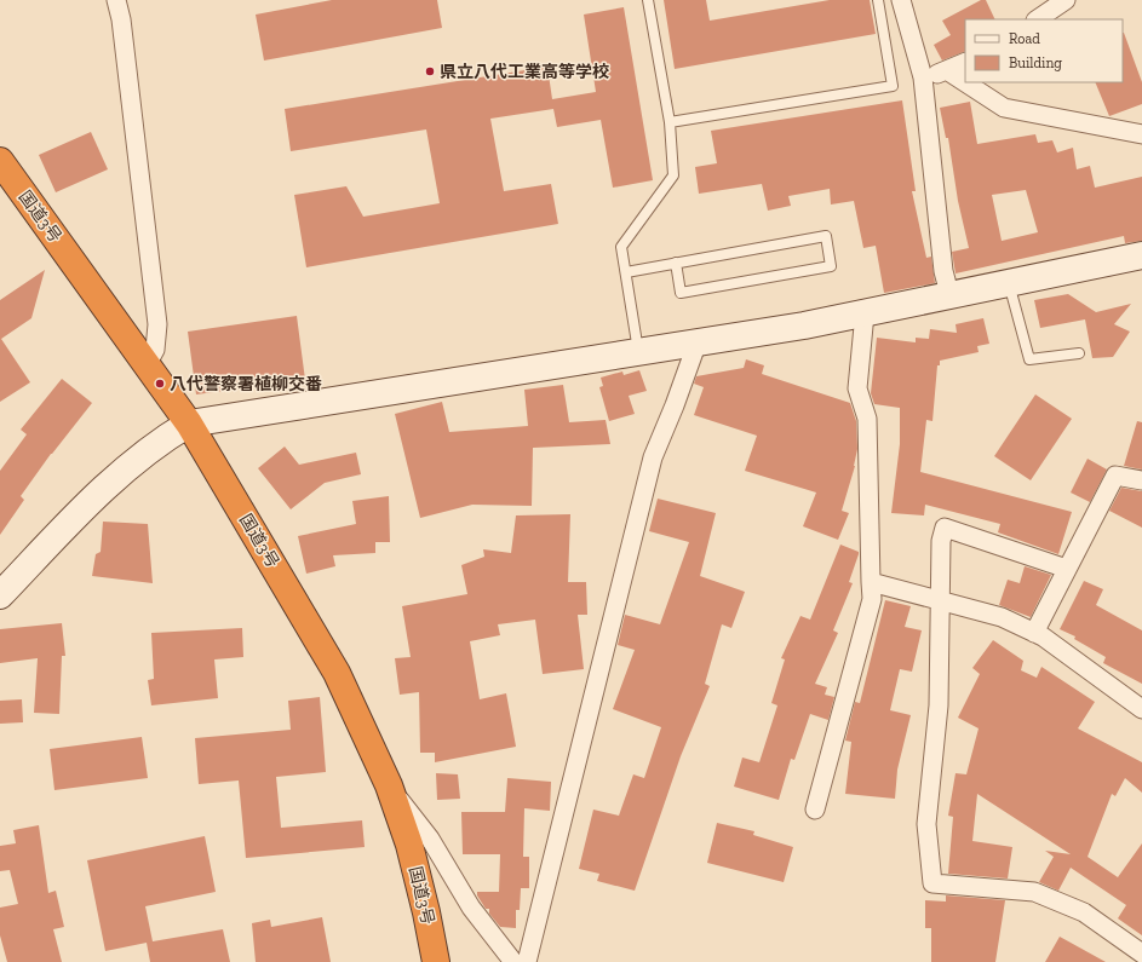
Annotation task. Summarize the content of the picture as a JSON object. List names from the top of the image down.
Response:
{
  "streets": {
    "highway": ["国道3号"]
  },
  "places": ["県立八代工業高等学校", "八代警察署植柳交番"],
  "legend": ["Road", "Building"]
}
